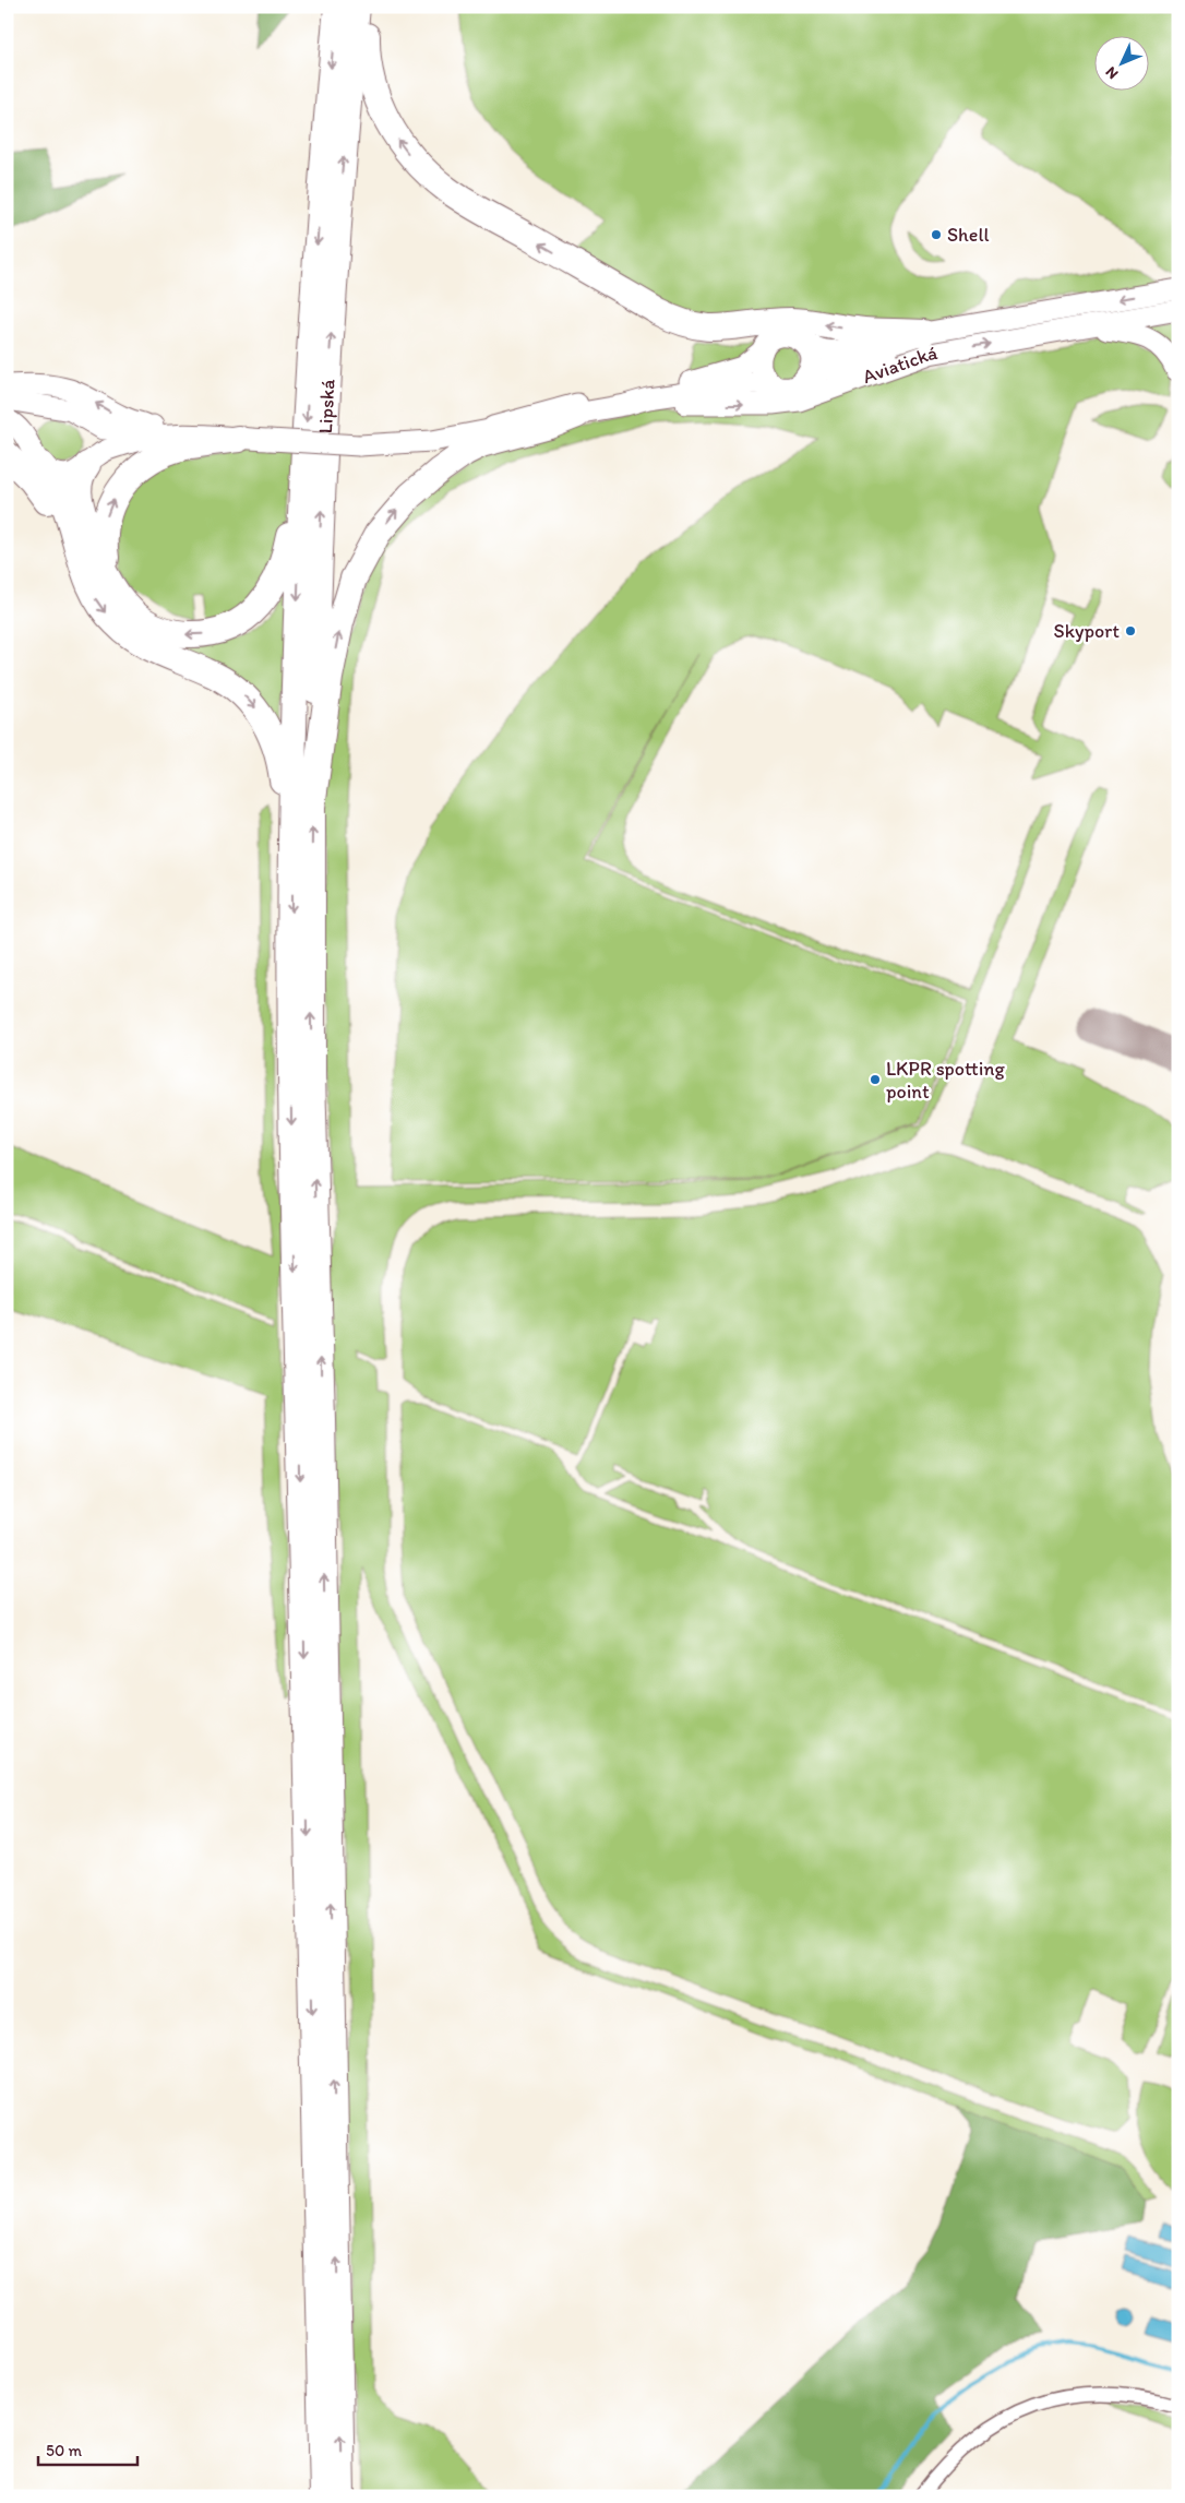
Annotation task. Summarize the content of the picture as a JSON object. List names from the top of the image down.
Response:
{
  "streets": {
    "highway": ["Lipská"],
    "main road": ["Aviatická"]
  },
  "places": ["Shell", "Skyport", "LKPR spotting point"],
  "scale_bar": "50 m",
  "north": "bottom left"
}
